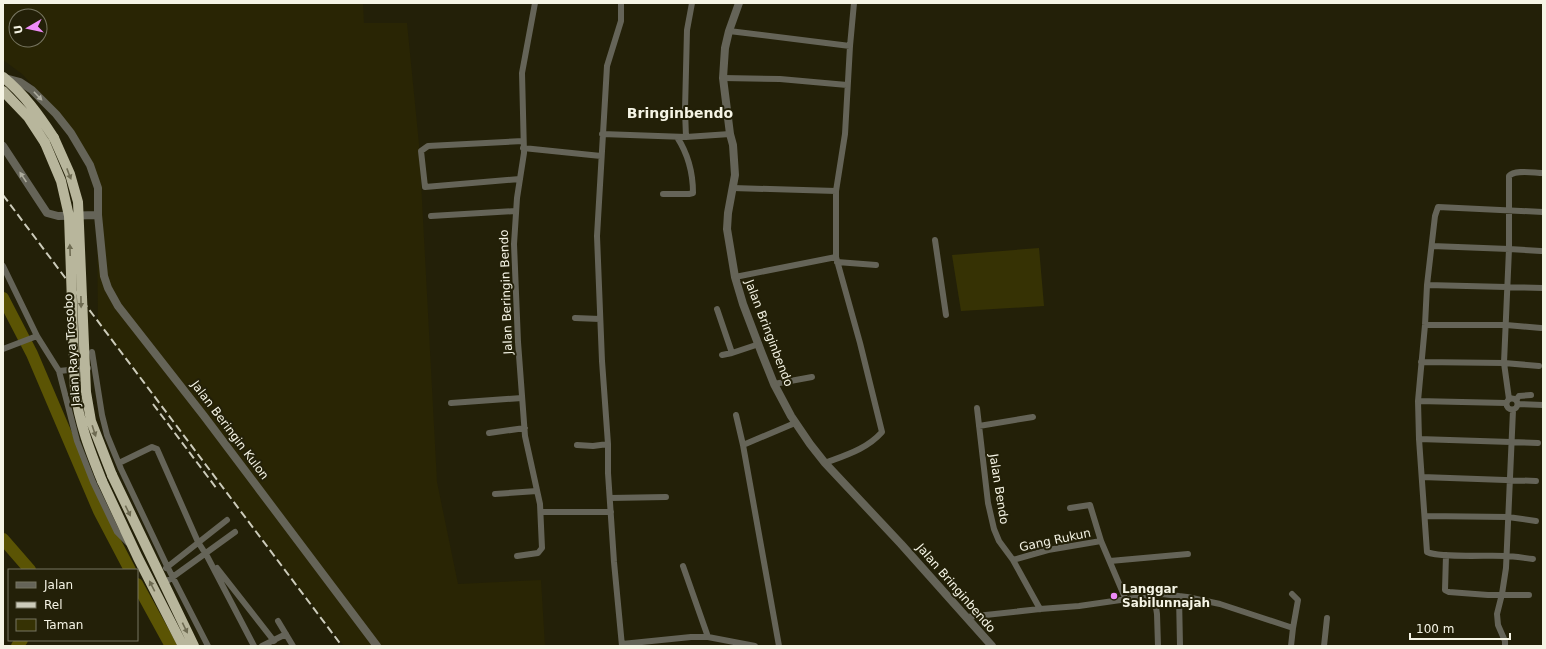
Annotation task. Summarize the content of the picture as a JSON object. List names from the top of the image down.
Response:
{
  "streets": {
    "highway": ["Jalan Raya Trosobo"],
    "street": [
      "Jalan Beringin Bendo",
      "Jalan Bringinbendo",
      "Jalan Beringin Kulon",
      "Jalan Bendo",
      "Gang Rukun"
    ]
  },
  "crossings": [
    ["Jalan Raya Trosobo", "Jalan Beringin Kulon"],
    ["Jalan Bendo", "Gang Rukun"]
  ],
  "districts": ["Bringinbendo"],
  "places": ["Langgar Sabilunnajah"],
  "legend": ["Jalan", "Rel", "Taman"],
  "scale_bar": "100 m",
  "north": "left"
}
